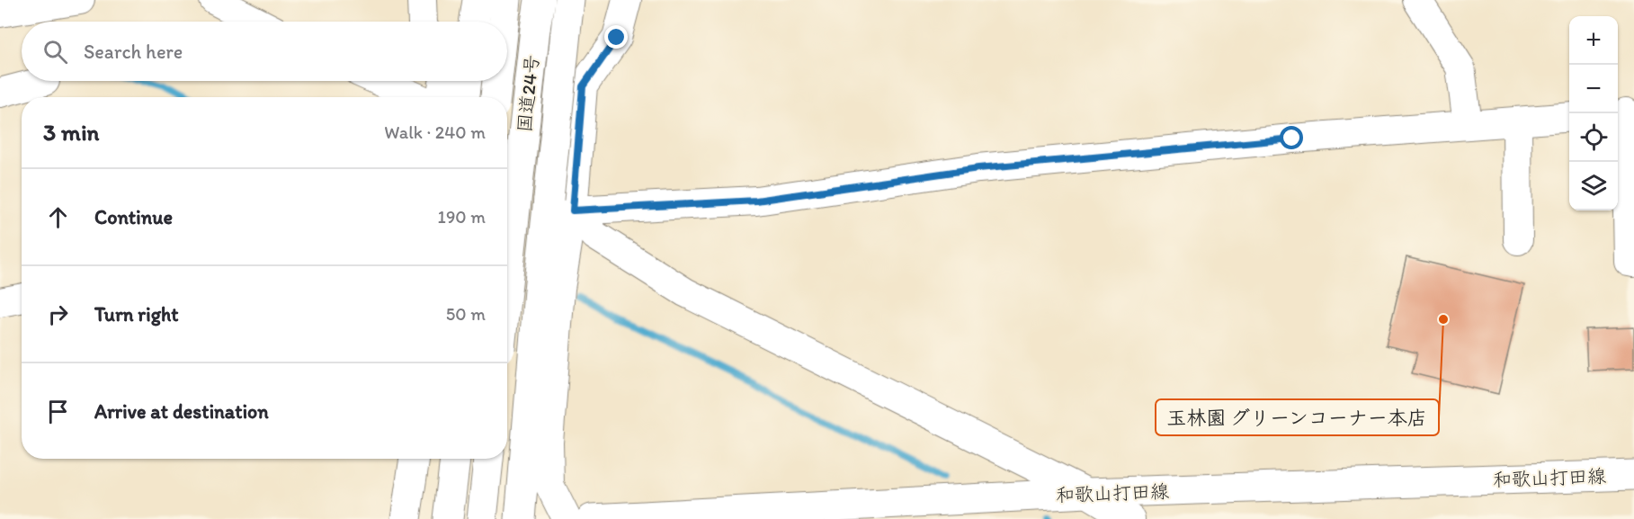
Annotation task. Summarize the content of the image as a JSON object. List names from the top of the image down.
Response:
{
  "streets": {
    "main road": ["国道24号", "和歌山打田線"]
  },
  "places": ["玉林園 グリーンコーナー本店"],
  "page": {
    "map_buttons": ["+", "−"],
    "search": "Search here",
    "heading": ["3 min", "Walk · 240 m"],
    "list": [
      ["Continue", "190 m"],
      ["Turn right", "50 m"],
      "Arrive at destination"
    ]
  }
}
